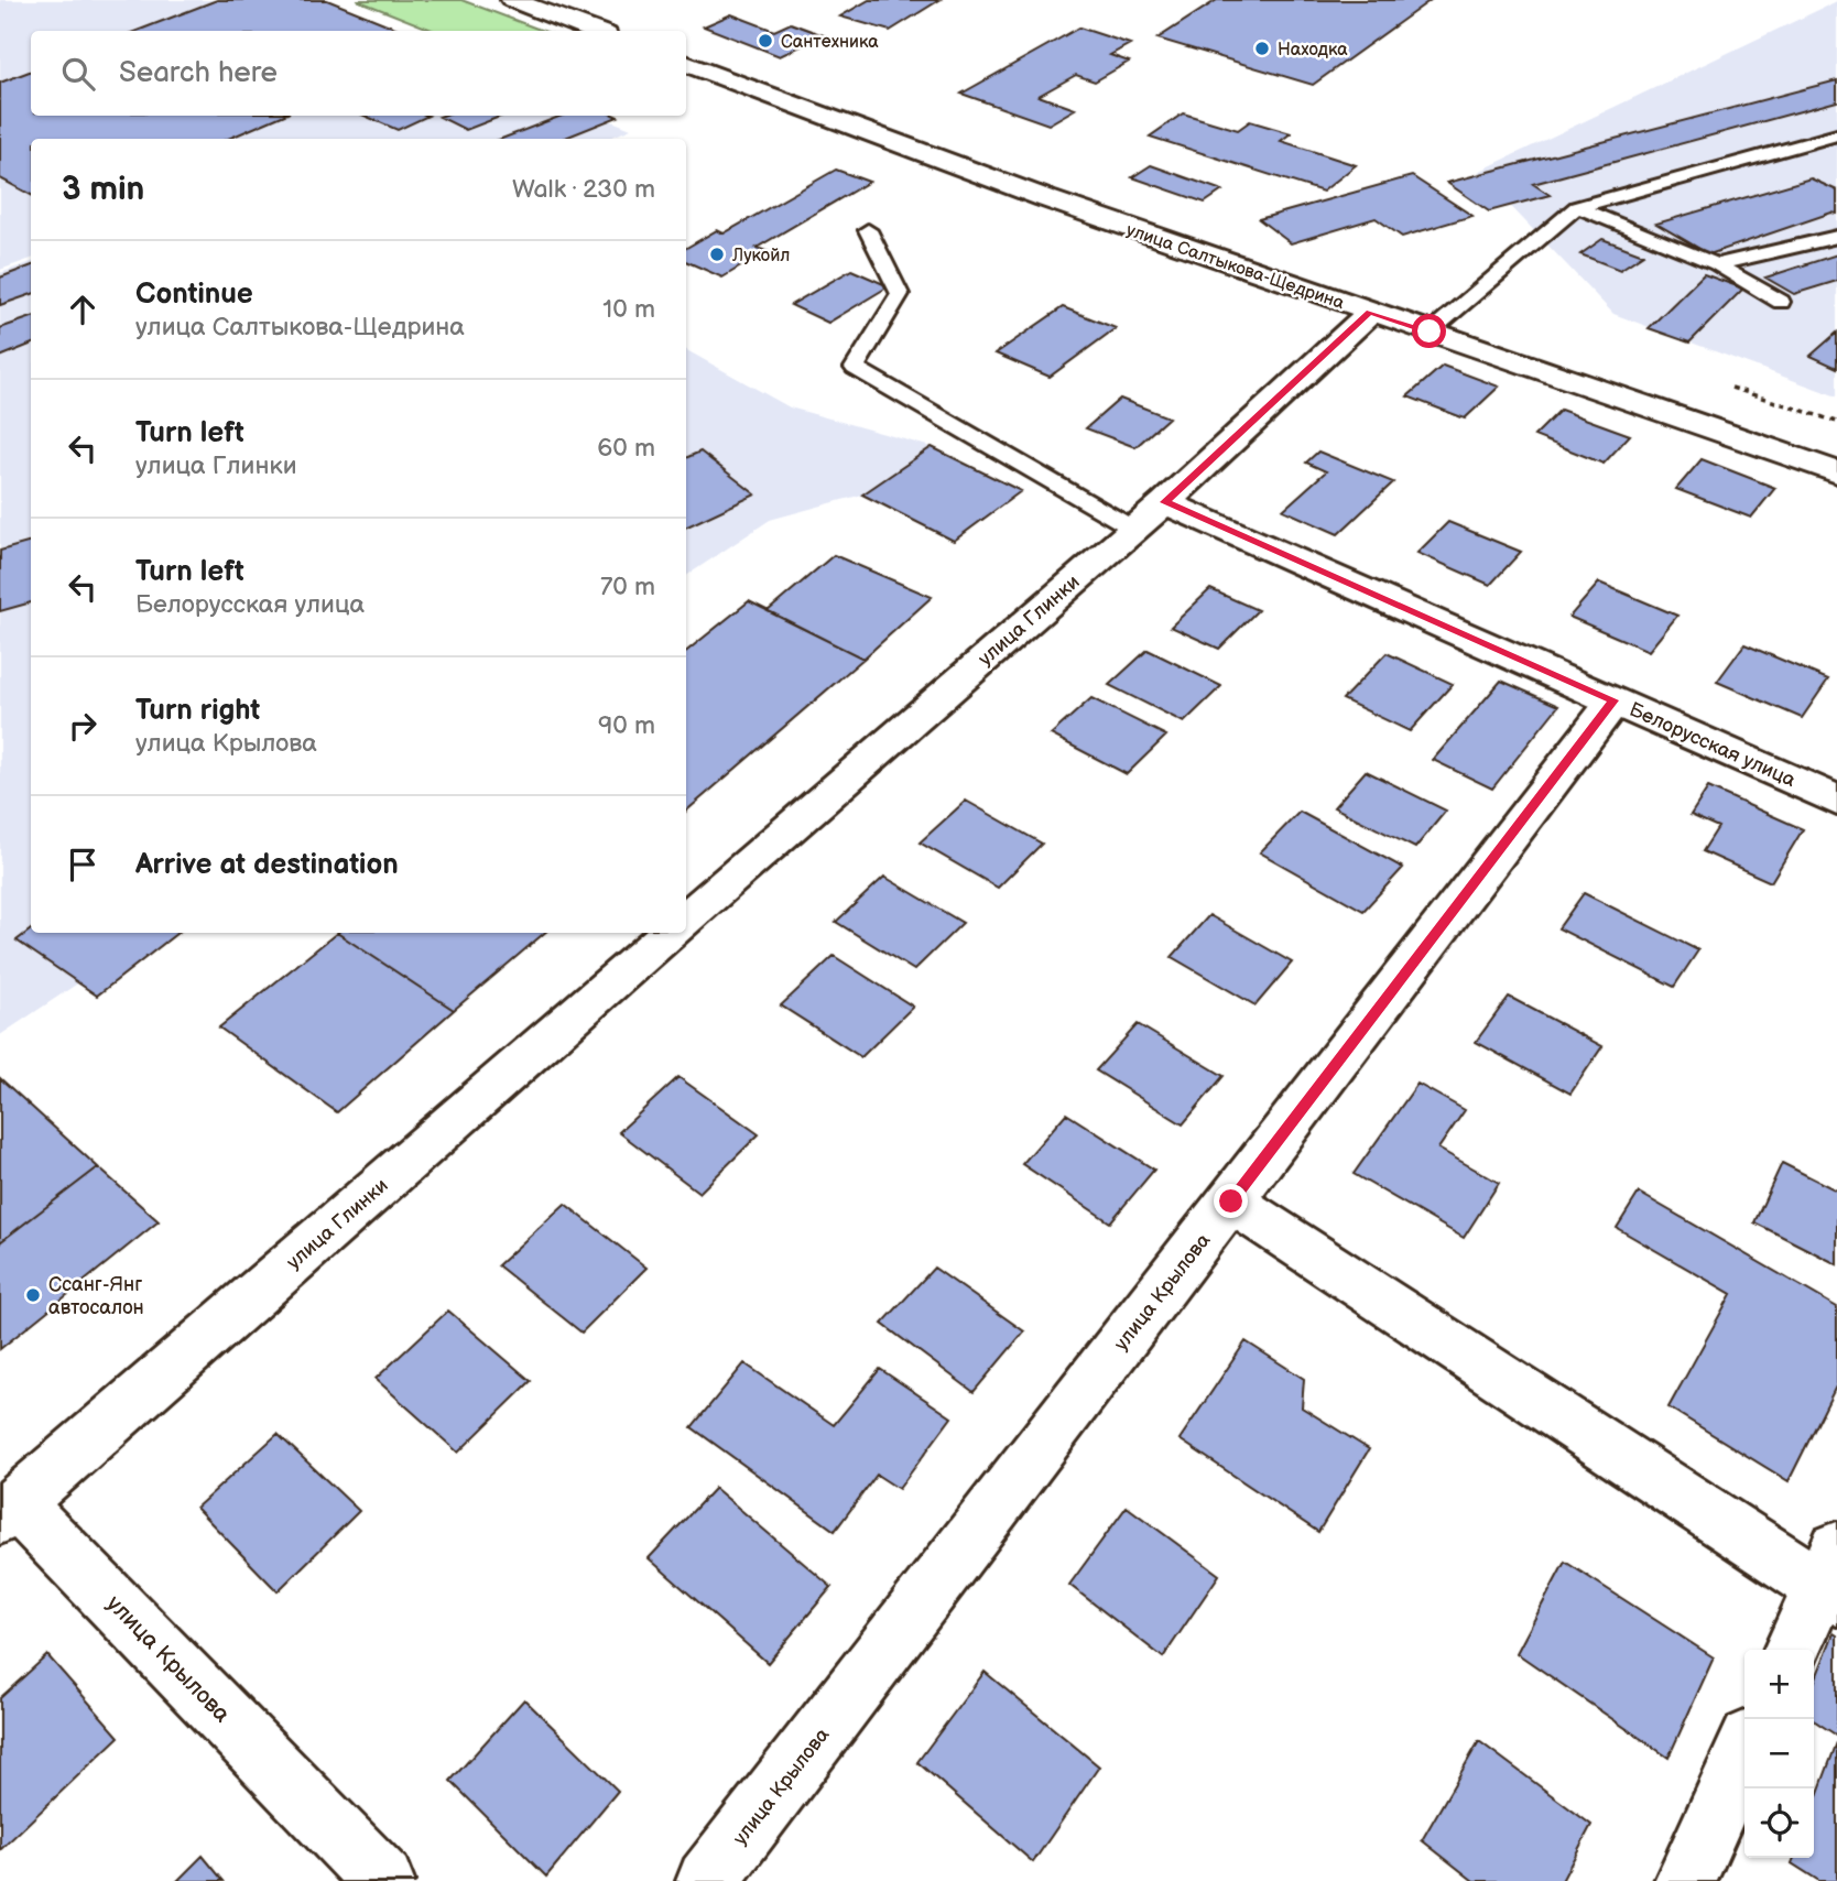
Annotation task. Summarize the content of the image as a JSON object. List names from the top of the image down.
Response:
{
  "streets": {
    "street": [
      "улица Салтыкова-Щедрина",
      "улица Глинки",
      "Белорусская улица",
      "улица Крылова"
    ]
  },
  "crossings": [
    ["улица Салтыкова-Щедрина", "улица Глинки"],
    ["улица Глинки", "Белорусская улица"],
    ["улица Глинки", "улица Крылова"],
    ["Белорусская улица", "улица Крылова"]
  ],
  "places": [
    "Сантехника",
    "Находка",
    "Лукойл",
    "Ссанг-Янг автосалон"
  ],
  "page": {
    "search": "Search here",
    "heading": ["3 min", "Walk · 230 m"],
    "list": [
      ["Continue", "улица Салтыкова-Щедрина", "10 m"],
      ["Turn left", "улица Глинки", "60 m"],
      ["Turn left", "Белорусская улица", "70 m"],
      ["Turn right", "улица Крылова", "90 m"],
      "Arrive at destination"
    ],
    "map_buttons": ["+", "−"]
  }
}
